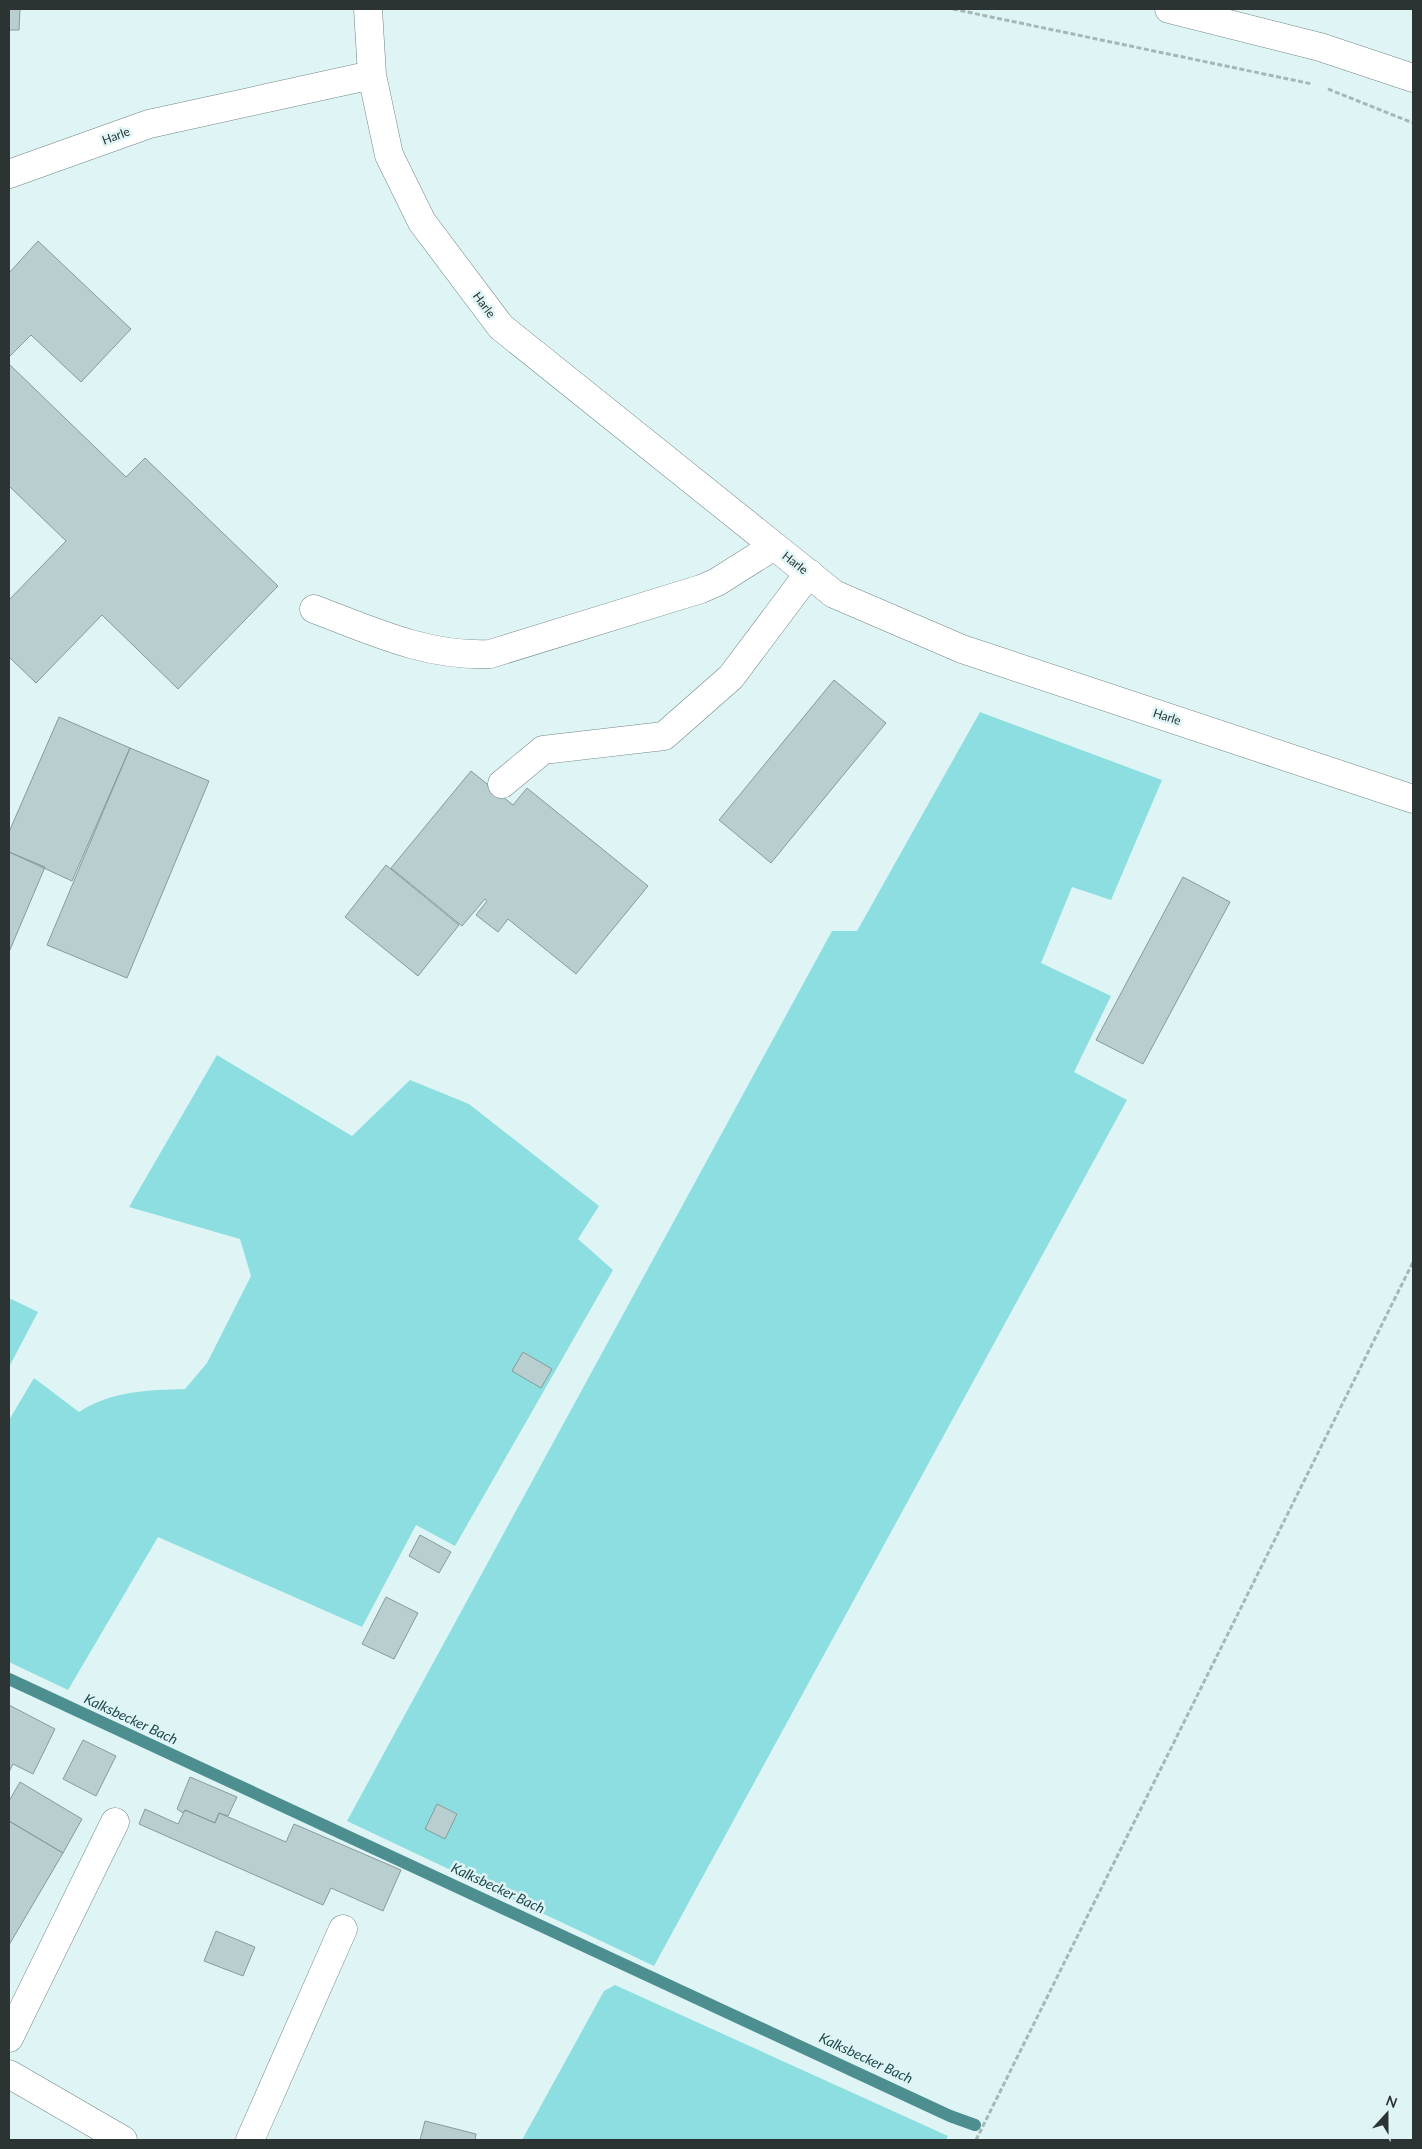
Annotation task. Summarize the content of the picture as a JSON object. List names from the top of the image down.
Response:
{
  "streets": {
    "street": ["Harle"]
  },
  "water": ["Kalksbecker Bach"],
  "north": "top"
}
